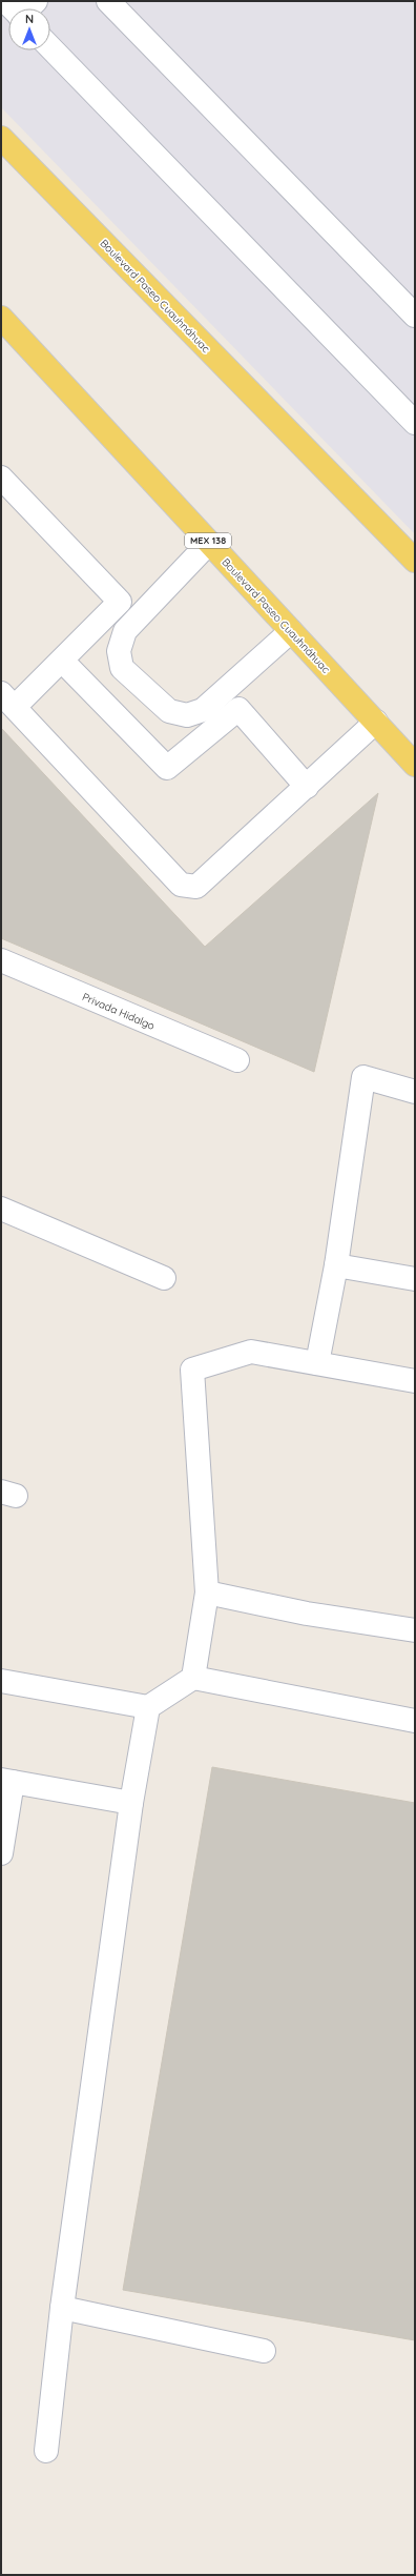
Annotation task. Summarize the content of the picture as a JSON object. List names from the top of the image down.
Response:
{
  "streets": {
    "main road": ["Boulevard Paseo Cuauhnáhuac", "MEX 138"],
    "street": ["Privada Hidalgo"]
  },
  "north": "top"
}
